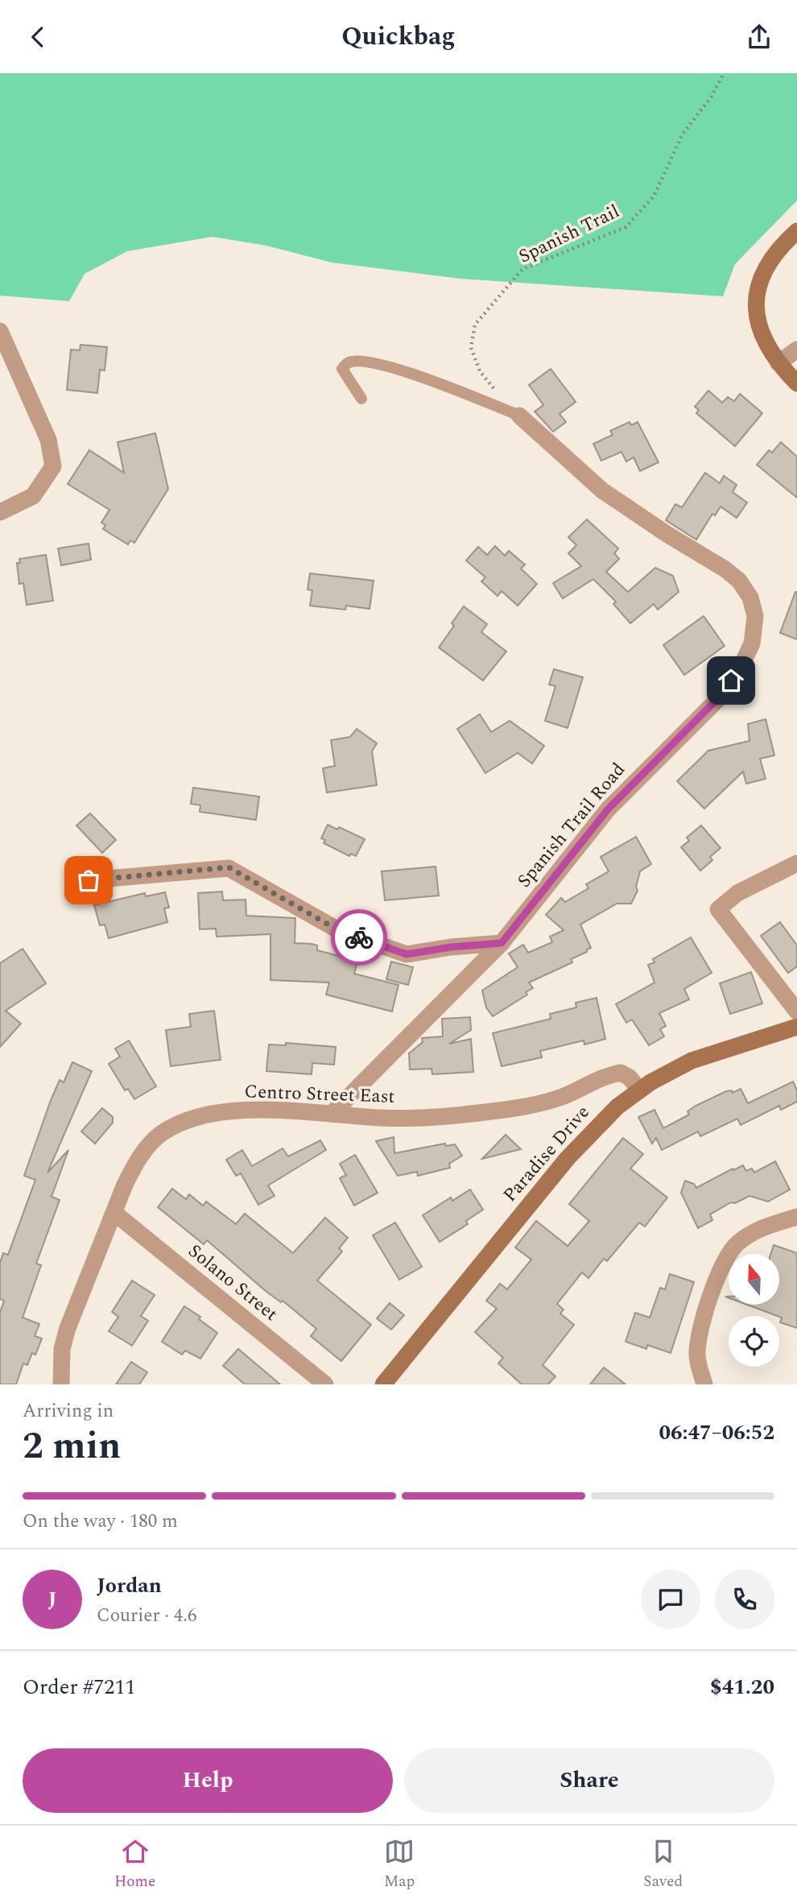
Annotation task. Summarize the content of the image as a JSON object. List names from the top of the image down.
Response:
{
  "streets": {
    "street": [
      "Spanish Trail Road",
      "Centro Street East",
      "Paradise Drive",
      "Solano Street"
    ],
    "path": ["Spanish Trail"]
  },
  "crossings": [
    ["Spanish Trail Road", "Centro Street East"],
    ["Centro Street East", "Paradise Drive"],
    ["Centro Street East", "Solano Street"]
  ],
  "north": "top",
  "page": {
    "header": "Quickbag",
    "heading": ["2 min", "Arriving in", "06:47–06:52"],
    "panel": [
      "Jordan",
      "Courier · 4.6",
      "Order #7211",
      "$41.20"
    ],
    "bar": "On the way · 180 m",
    "round": "J",
    "buttons": ["Help", "Share"],
    "tabs": ["Home", "Map", "Saved"]
  }
}
